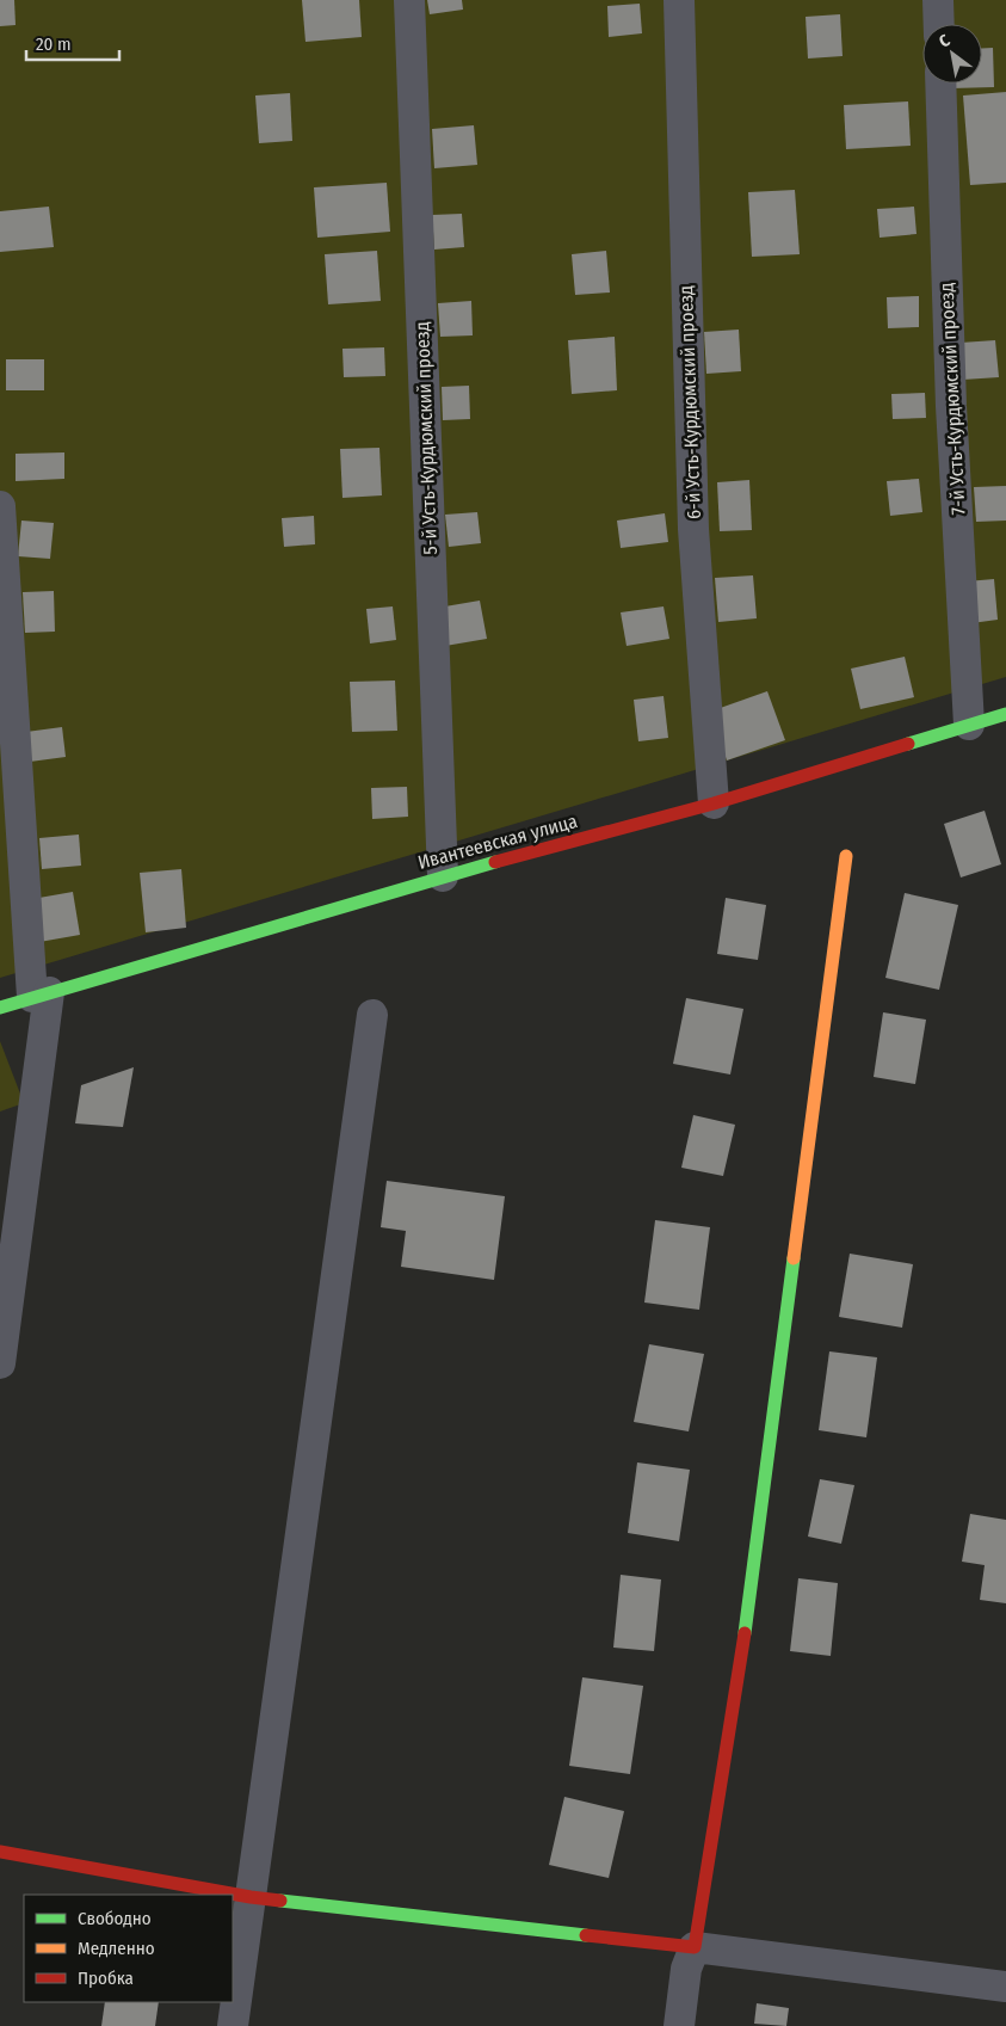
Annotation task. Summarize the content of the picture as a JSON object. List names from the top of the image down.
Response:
{
  "streets": {
    "street": [
      "7-й Усть-Курдюмский проезд",
      "6-й Усть-Курдюмский проезд",
      "5-й Усть-Курдюмский проезд",
      "Ивантеевская улица"
    ]
  },
  "crossings": [
    ["7-й Усть-Курдюмский проезд", "Ивантеевская улица"],
    ["6-й Усть-Курдюмский проезд", "Ивантеевская улица"],
    ["5-й Усть-Курдюмский проезд", "Ивантеевская улица"]
  ],
  "legend": ["Свободно", "Медленно", "Пробка"],
  "scale_bar": "20 m",
  "north": "top left"
}
